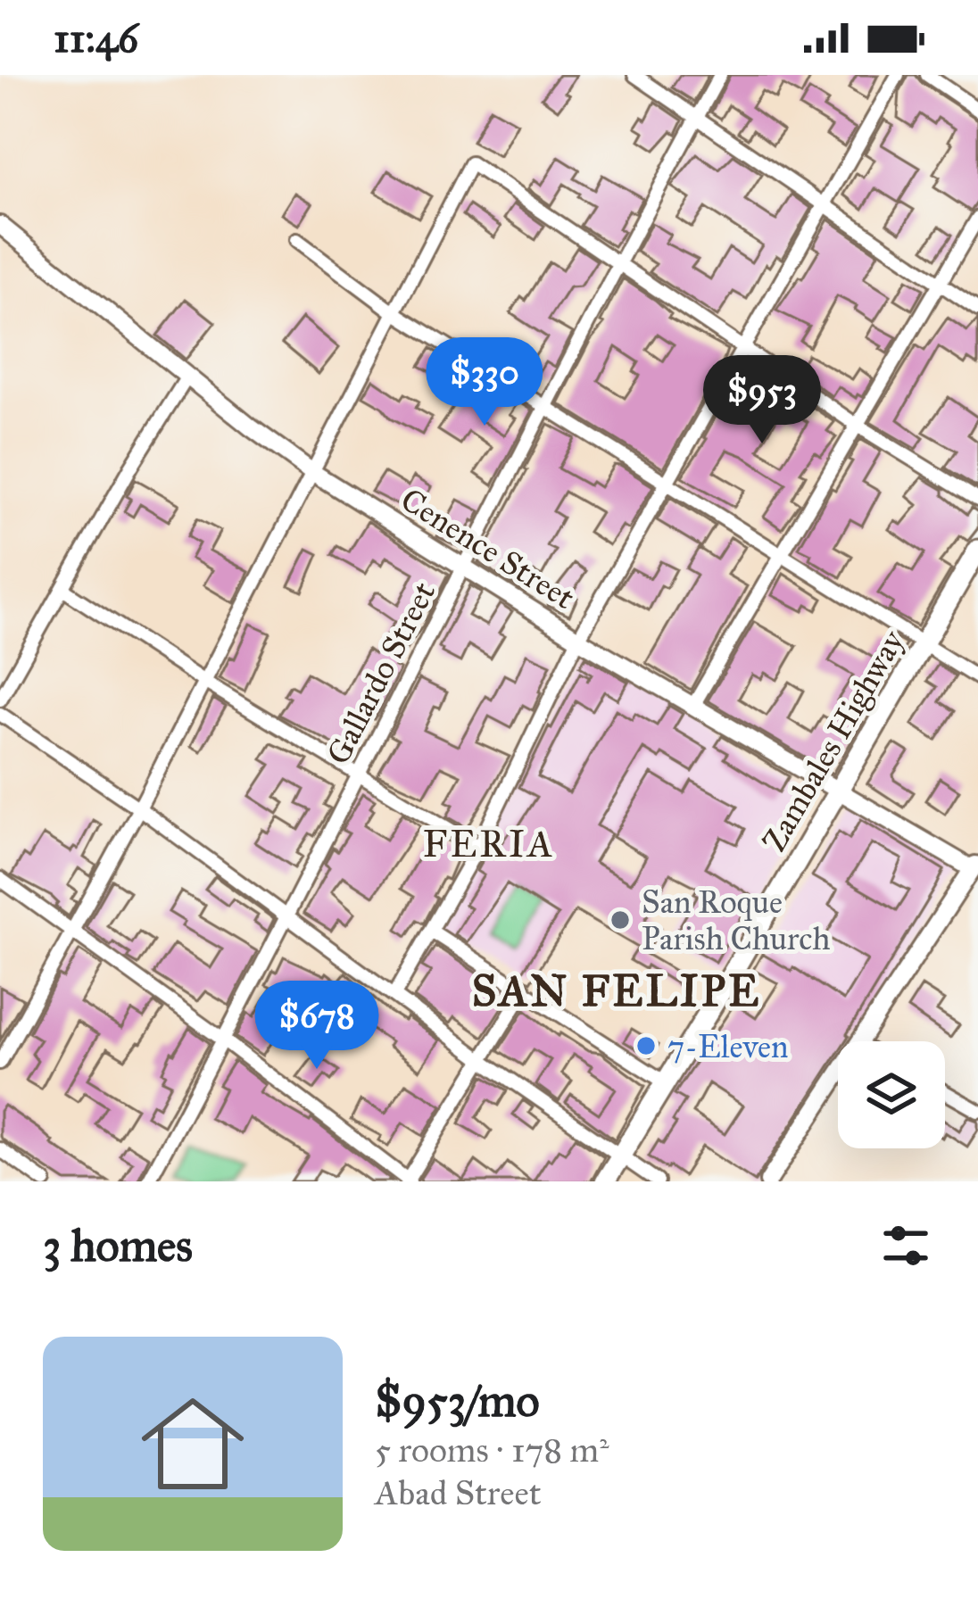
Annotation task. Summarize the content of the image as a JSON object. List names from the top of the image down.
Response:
{
  "streets": {
    "main road": ["Zambales Highway"],
    "street": ["Cenence Street", "Gallardo Street"]
  },
  "crossings": [
    ["Cenence Street", "Gallardo Street"],
    ["Cenence Street", "Zambales Highway"]
  ],
  "districts": ["FERIA", "SAN FELIPE"],
  "places": ["San Roque Parish Church", "7-Eleven"],
  "page": {
    "status": "11:46",
    "price": ["$330", "$953", "$678"],
    "heading": "3 homes",
    "list": [
      {
        "name": "$953/mo",
        "note": "5 rooms · 178 m² · Abad Street"
      }
    ]
  }
}
